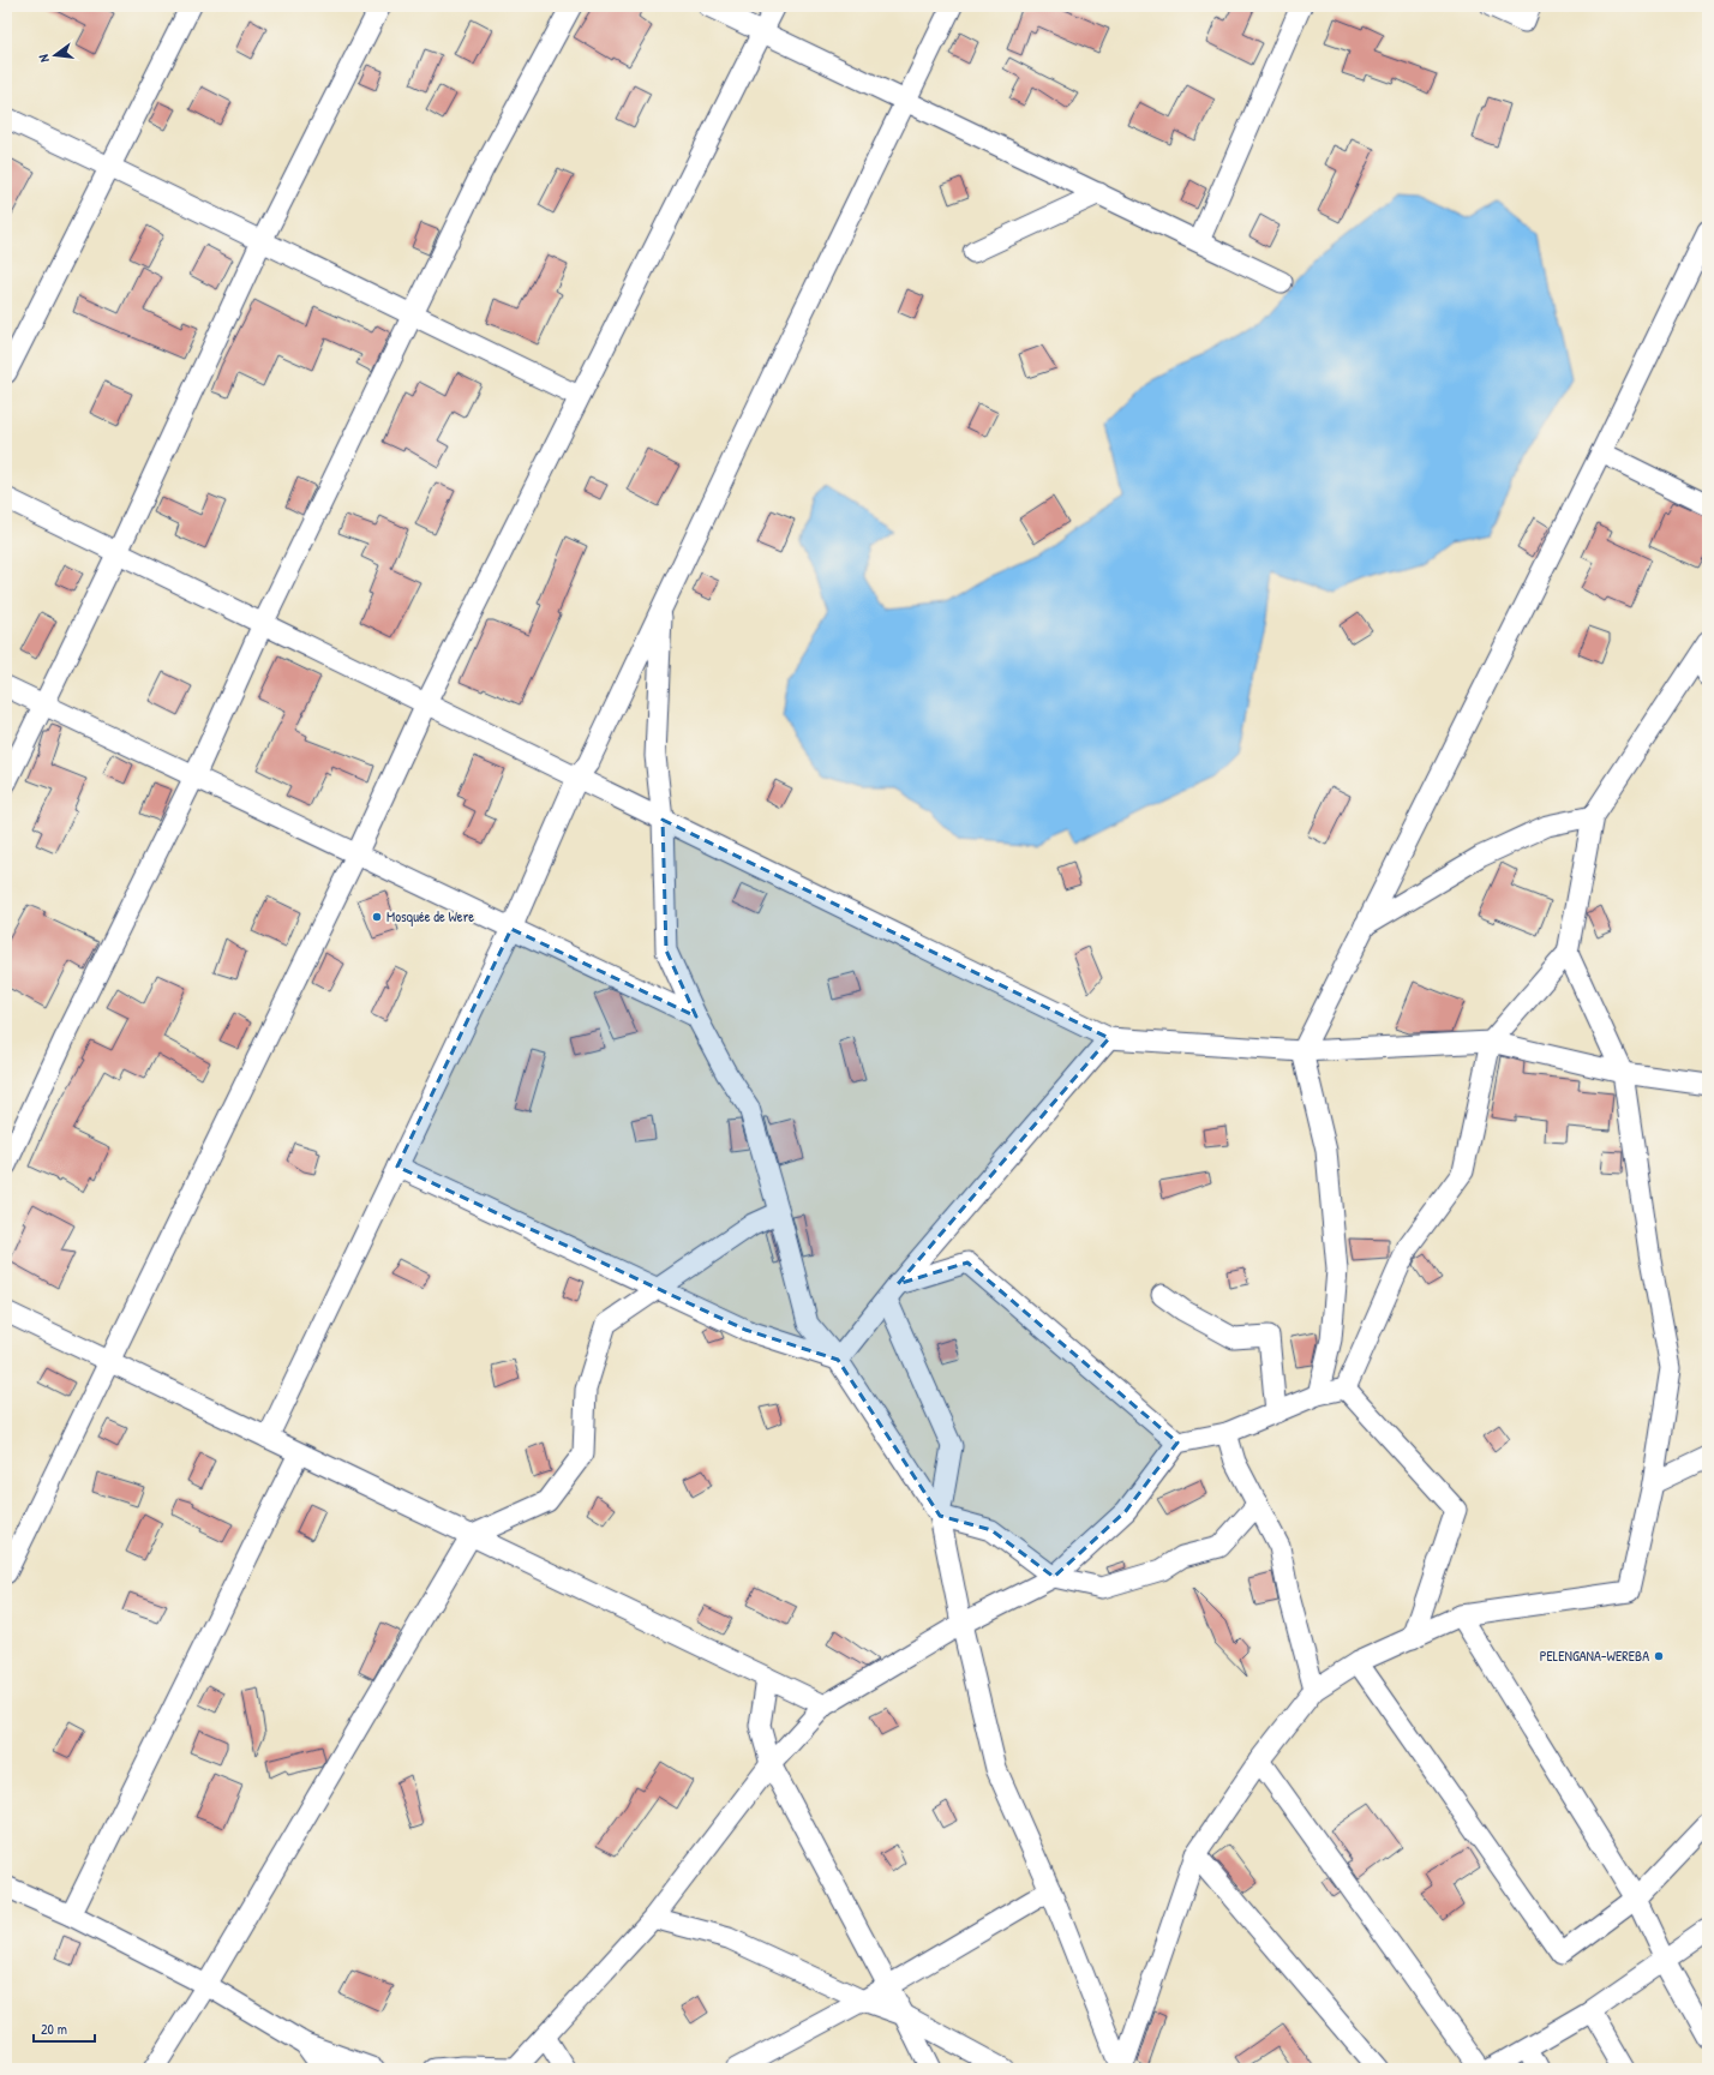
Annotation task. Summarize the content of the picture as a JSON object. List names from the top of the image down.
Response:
{
  "places": ["Mosquée de Were", "PELENGANA-WEREBA"],
  "scale_bar": "20 m",
  "north": "left"
}
